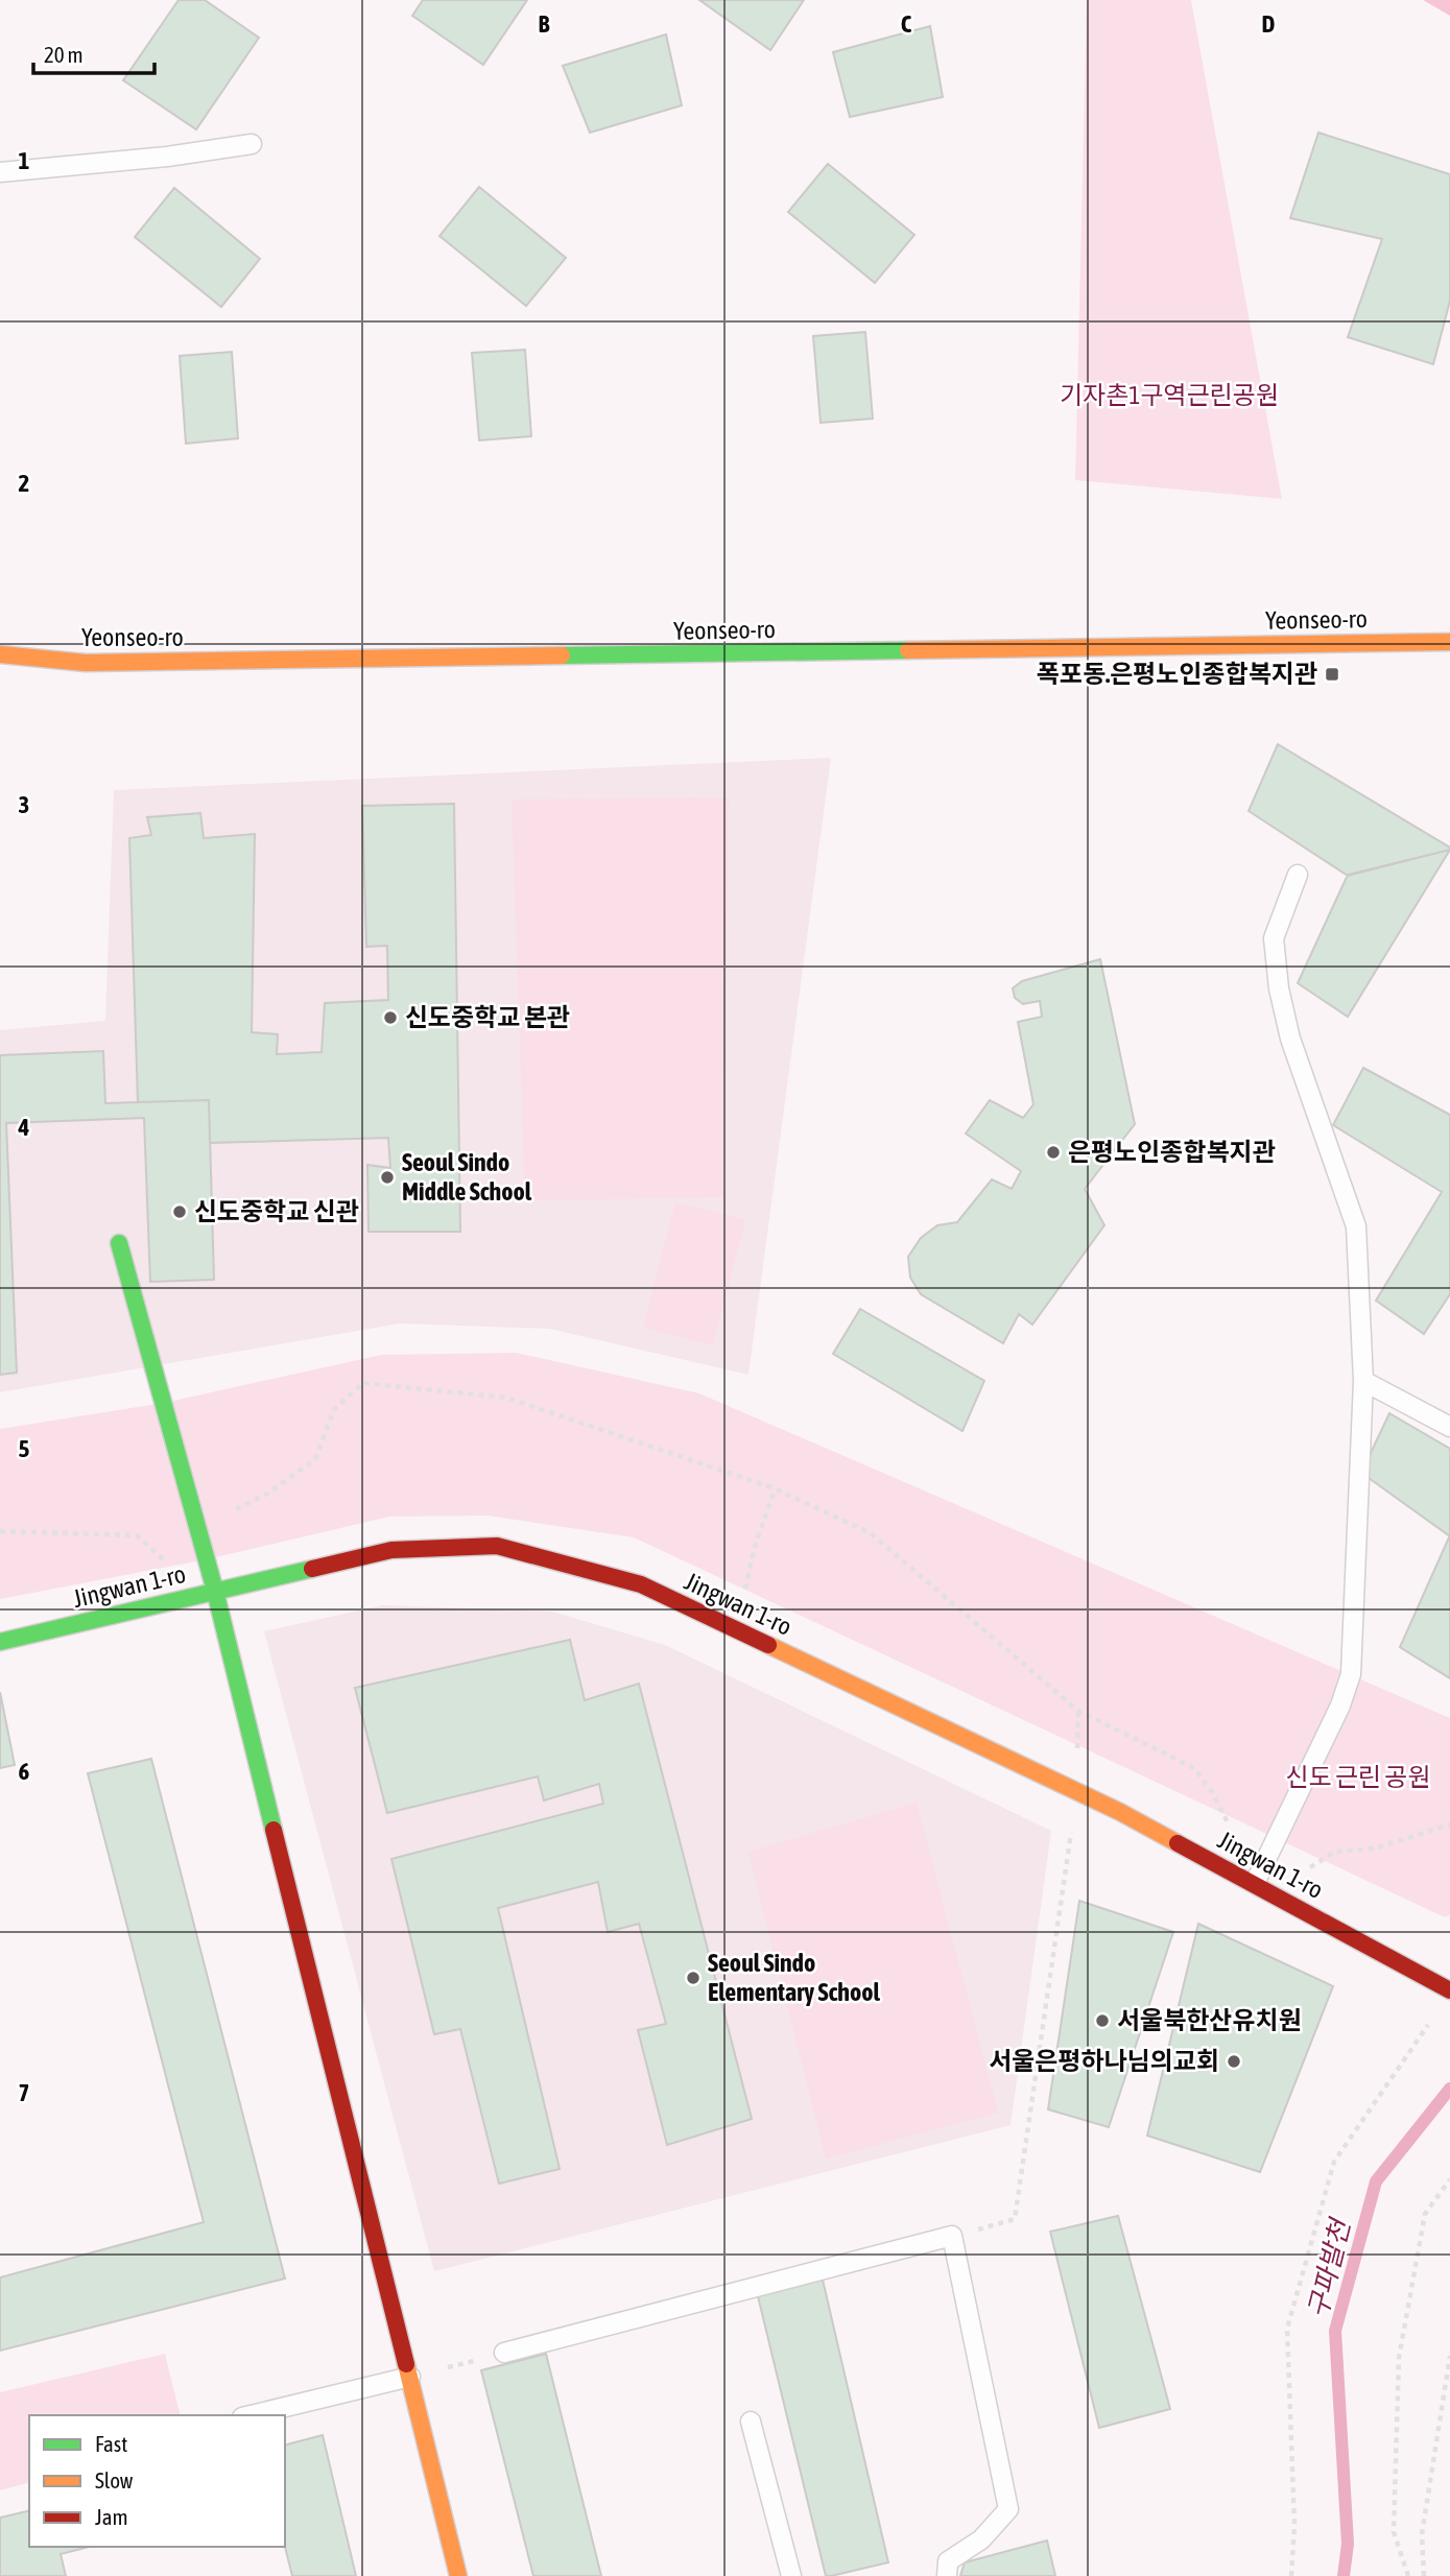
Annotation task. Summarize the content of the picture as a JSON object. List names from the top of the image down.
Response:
{
  "streets": {
    "street": ["Yeonseo-ro", "Jingwan 1-ro"]
  },
  "water": ["구파발천"],
  "parks": ["기자촌1구역근린공원", "신도 근린 공원"],
  "places": {
    "transit": ["폭포동.은평노인종합복지관"],
    "other": [
      "신도중학교 본관",
      "은평노인종합복지관",
      "Seoul Sindo Middle School",
      "신도중학교 신관",
      "Seoul Sindo Elementary School",
      "서울북한산유치원",
      "서울은평하나님의교회"
    ]
  },
  "legend": ["Fast", "Slow", "Jam"],
  "scale_bar": "20 m",
  "grid": {
    "columns": ["B", "C", "D"],
    "rows": [
      "1",
      "2",
      "3",
      "4",
      "5",
      "6",
      "7"
    ]
  }
}
